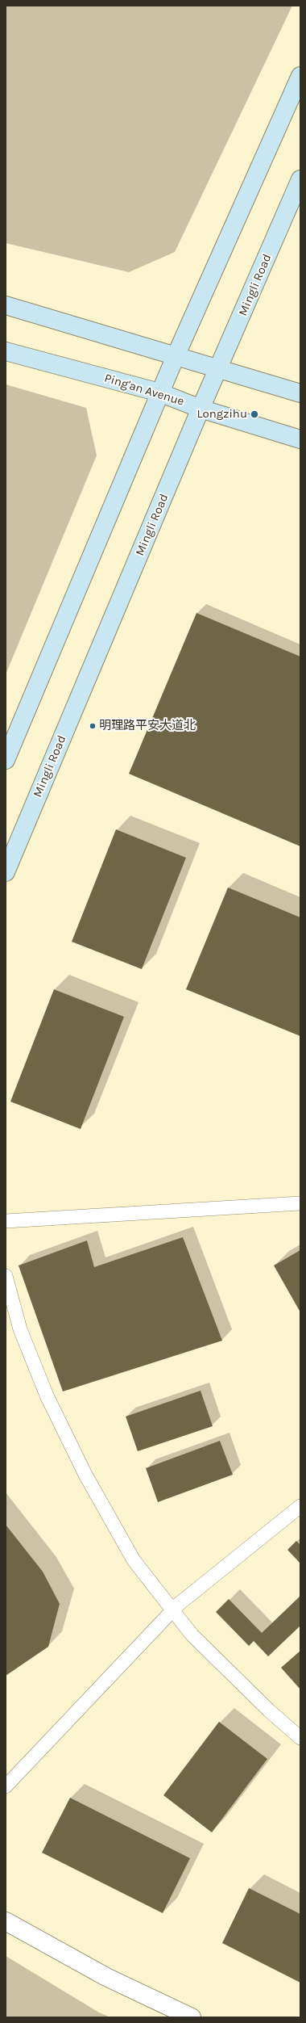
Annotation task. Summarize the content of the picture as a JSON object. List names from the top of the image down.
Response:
{
  "streets": {
    "main road": ["Mingli Road", "Ping'an Avenue"]
  },
  "crossings": [
    ["Mingli Road", "Ping'an Avenue"]
  ],
  "places": ["Longzihu", "明理路平安大道北"]
}
